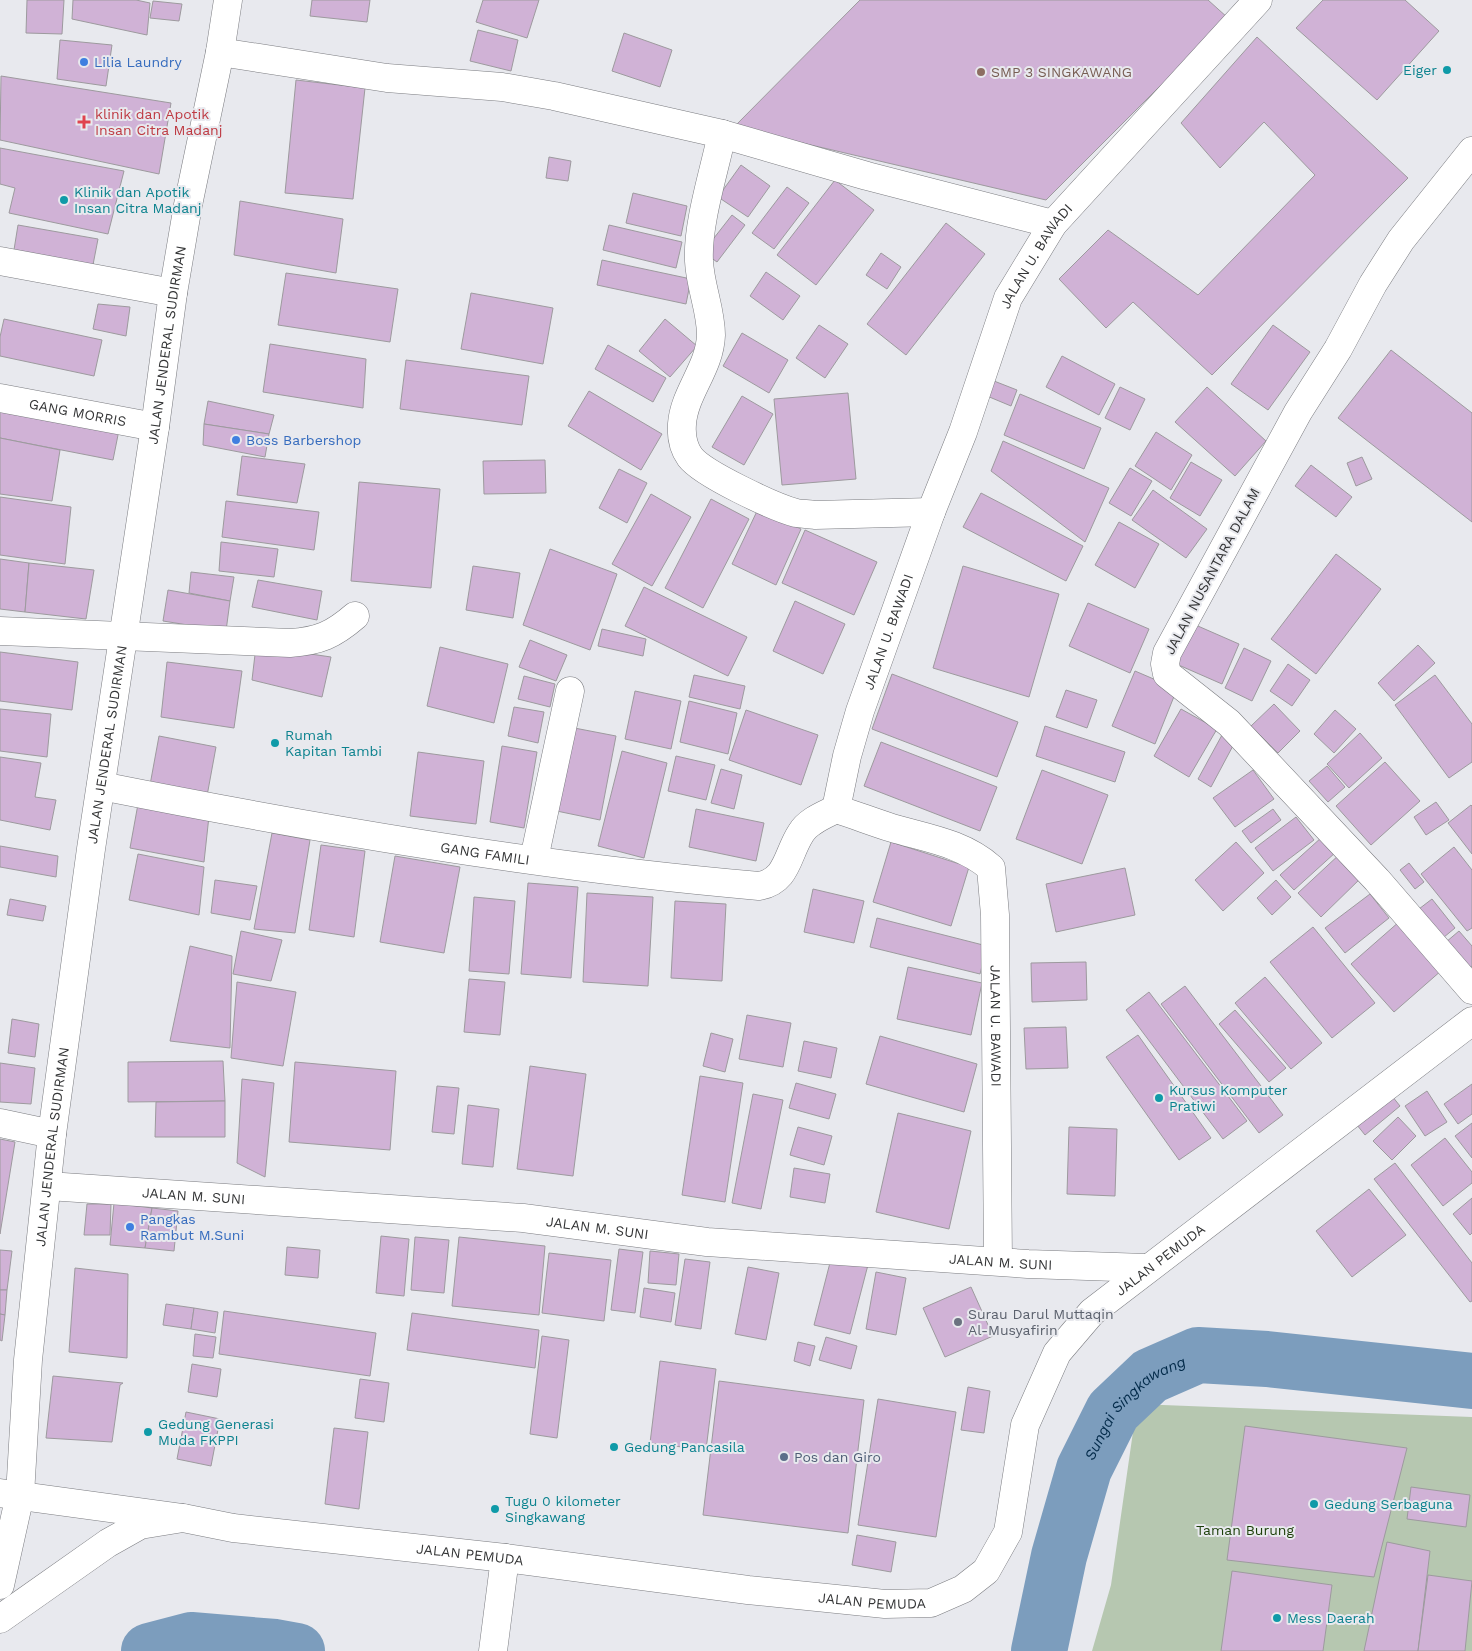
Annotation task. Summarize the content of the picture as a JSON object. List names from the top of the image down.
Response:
{
  "streets": {
    "street": [
      "JALAN U. BAWADI",
      "JALAN JENDERAL SUDIRMAN",
      "GANG MORRIS",
      "JALAN NUSANTARA DALAM",
      "GANG FAMILI",
      "JALAN M. SUNI",
      "JALAN PEMUDA"
    ]
  },
  "crossings": [
    ["JALAN U. BAWADI", "GANG FAMILI"],
    ["JALAN U. BAWADI", "JALAN M. SUNI"],
    ["JALAN JENDERAL SUDIRMAN", "GANG MORRIS"],
    ["JALAN JENDERAL SUDIRMAN", "GANG FAMILI"],
    ["JALAN JENDERAL SUDIRMAN", "JALAN M. SUNI"],
    ["JALAN JENDERAL SUDIRMAN", "JALAN PEMUDA"],
    ["JALAN M. SUNI", "JALAN PEMUDA"]
  ],
  "water": ["Sungai Singkawang"],
  "parks": ["Taman Burung"],
  "places": {
    "other": [
      "Lilia Laundry",
      "Eiger",
      "SMP 3 SINGKAWANG",
      "Klinik dan Apotik Insan Citra Madanj",
      "Boss Barbershop",
      "Rumah Kapitan Tambi",
      "Kursus Komputer Pratiwi",
      "Pangkas Rambut M.Suni",
      "Surau Darul Muttaqin Al-Musyafirin",
      "Gedung Generasi Muda FKPPI",
      "Gedung Pancasila",
      "Pos dan Giro",
      "Gedung Serbaguna",
      "Tugu 0 kilometer Singkawang",
      "Mess Daerah"
    ],
    "health": ["klinik dan Apotik Insan Citra Madanj"]
  }
}
